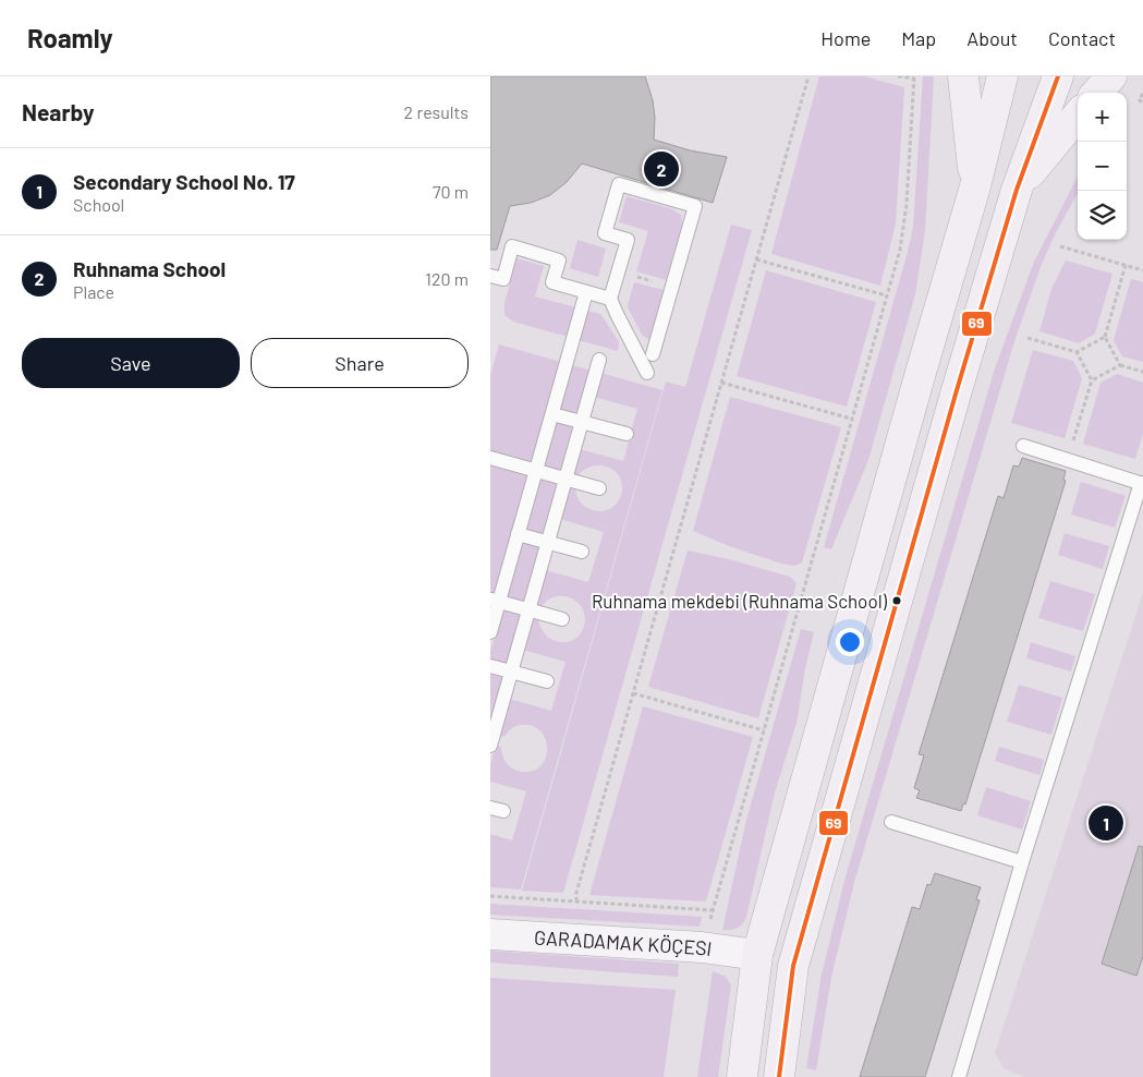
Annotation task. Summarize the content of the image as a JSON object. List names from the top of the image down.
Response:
{
  "streets": {
    "main road": ["GARADAMAK KÖÇESI"]
  },
  "places": ["Ruhnama mekdebi (Ruhnama School)"],
  "lines": ["transit line 69"],
  "page": {
    "header": "Roamly",
    "nav": [
      "Home",
      "Map",
      "About",
      "Contact"
    ],
    "heading": ["Nearby", "2 results"],
    "map_buttons": ["+", "−"],
    "list": [
      {
        "mark": "1",
        "name": "Secondary School No. 17",
        "note": "School",
        "value": "70 m"
      },
      {
        "mark": "2",
        "name": "Ruhnama School",
        "note": "Place",
        "value": "120 m"
      }
    ],
    "pins": ["2", "1"],
    "buttons": ["Save", "Share"]
  }
}
